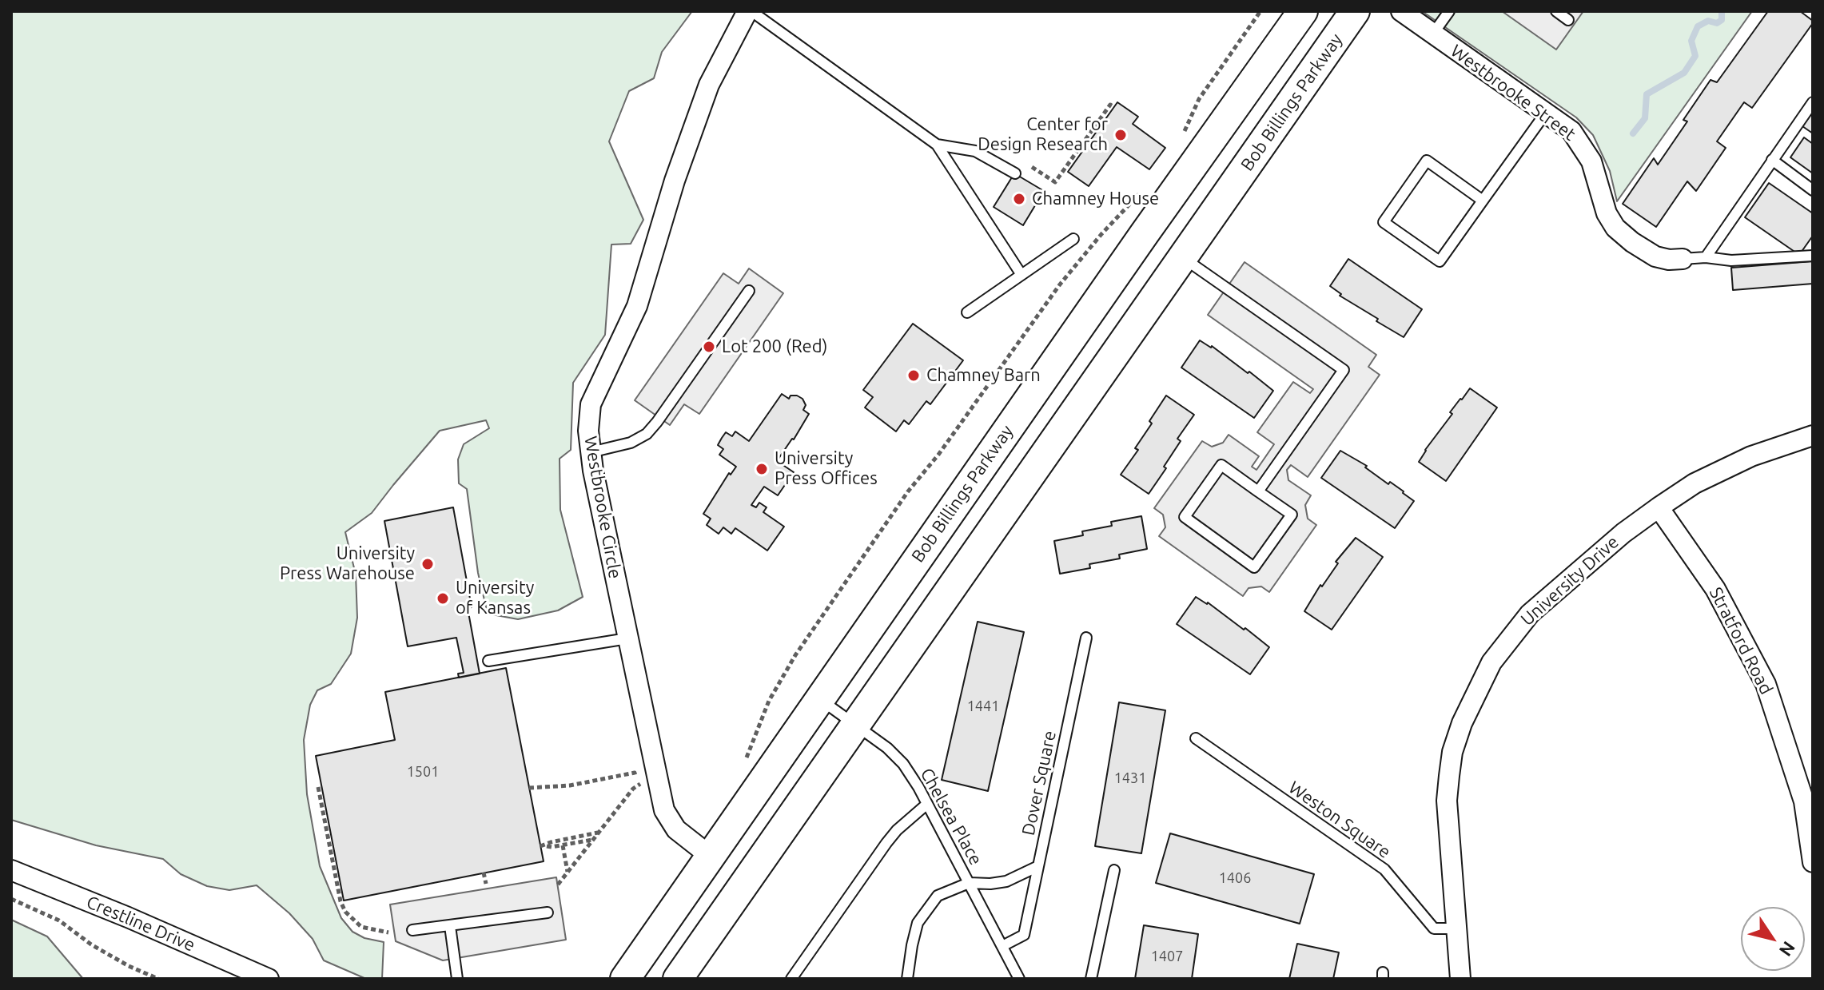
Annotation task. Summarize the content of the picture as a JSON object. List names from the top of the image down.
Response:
{
  "streets": {
    "main road": ["Bob Billings Parkway"],
    "street": [
      "Westbrooke Street",
      "Westbrooke Circle",
      "University Drive",
      "Stratford Road",
      "Crestline Drive"
    ],
    "lane": ["Dover Square", "Chelsea Place", "Weston Square"]
  },
  "crossings": [
    ["Bob Billings Parkway", "Westbrooke Circle"],
    ["Bob Billings Parkway", "Chelsea Place"],
    ["University Drive", "Stratford Road"],
    ["University Drive", "Weston Square"],
    ["Dover Square", "Chelsea Place"]
  ],
  "places": [
    "Center for Design Research",
    "Chamney House",
    "Lot 200 (Red)",
    "Chamney Barn",
    "University Press Offices",
    "University Press Warehouse",
    "University of Kansas"
  ],
  "house_numbers": [
    "1441",
    "1501",
    "1431",
    "1406",
    "1407"
  ],
  "north": "bottom right"
}
